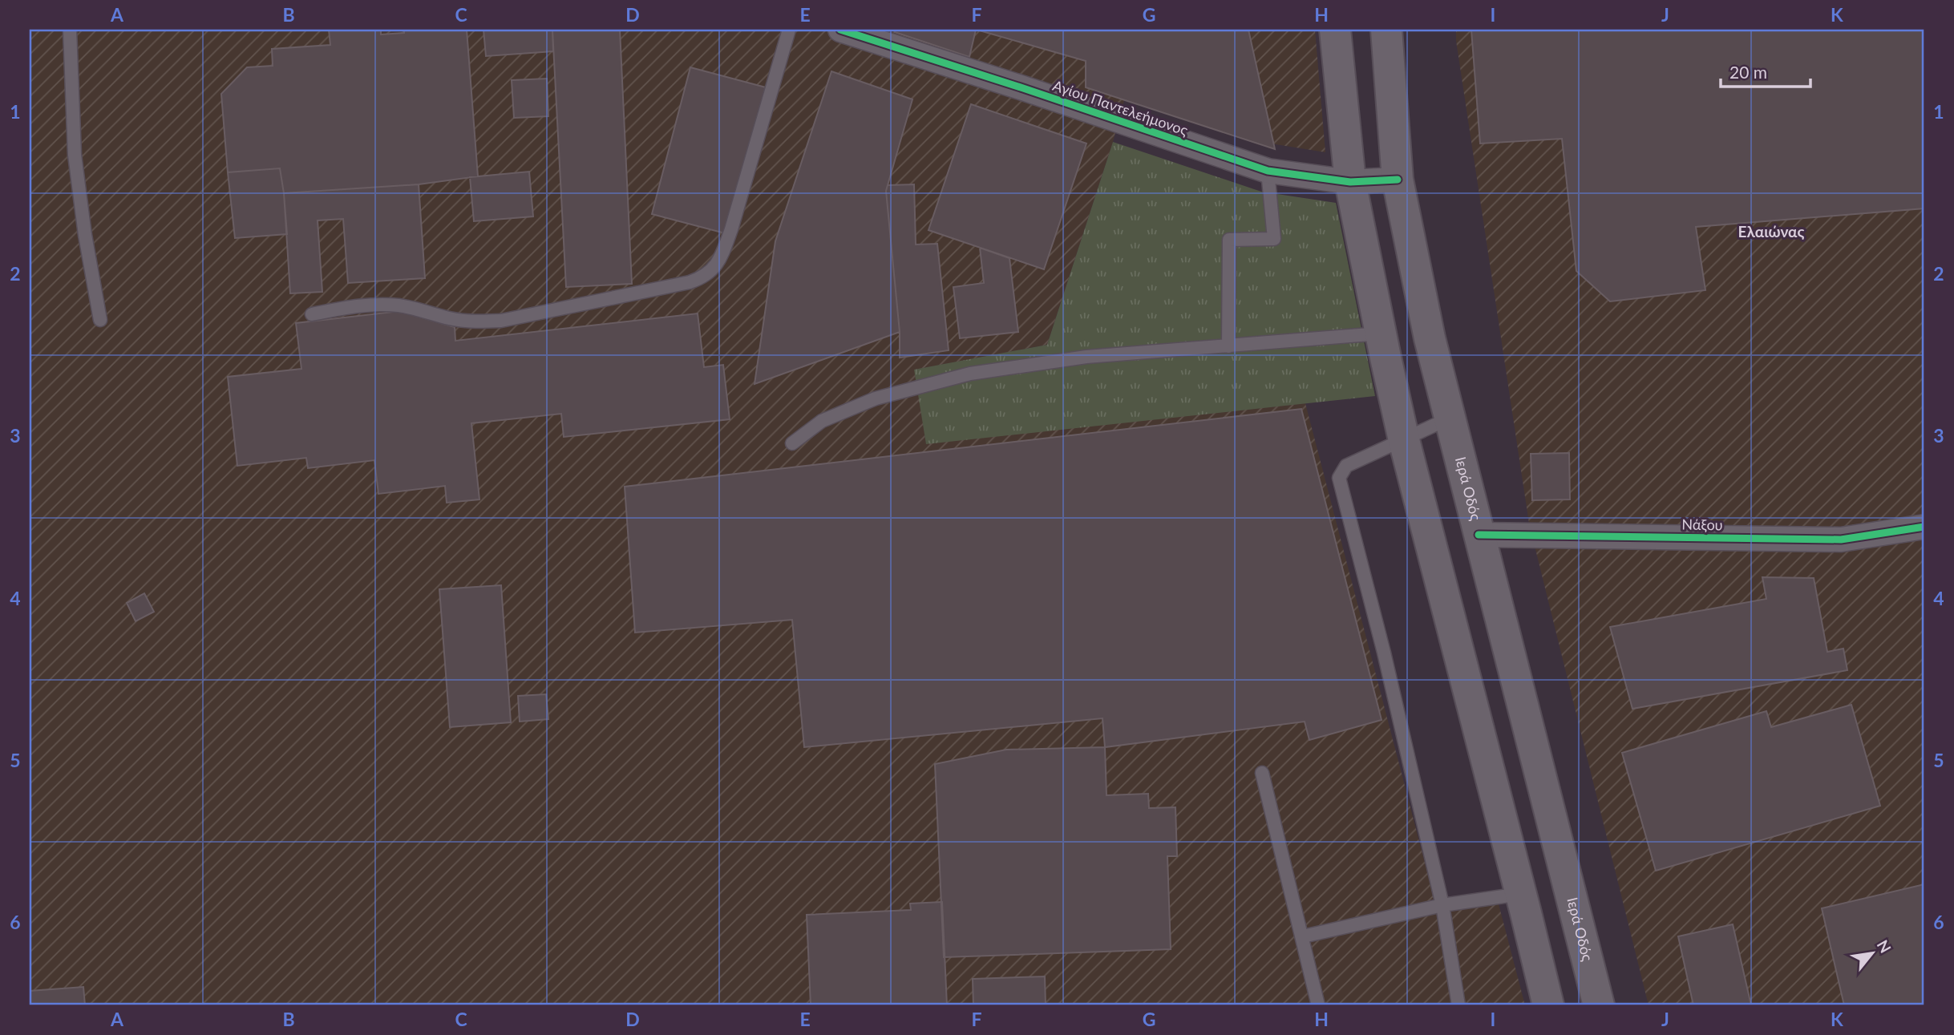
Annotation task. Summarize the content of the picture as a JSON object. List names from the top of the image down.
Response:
{
  "streets": {
    "main road": ["Ιερά Οδός"],
    "street": ["Αγίου Παντελεήμονος", "Νάξου"]
  },
  "crossings": [
    ["Αγίου Παντελεήμονος", "Ιερά Οδός"],
    ["Ιερά Οδός", "Νάξου"]
  ],
  "districts": ["Ελαιώνας"],
  "scale_bar": "20 m",
  "north": "top right",
  "grid": {
    "columns": [
      "A",
      "B",
      "C",
      "D",
      "E",
      "F",
      "G",
      "H",
      "I",
      "J",
      "K"
    ],
    "rows": [
      "1",
      "2",
      "3",
      "4",
      "5",
      "6"
    ]
  }
}
